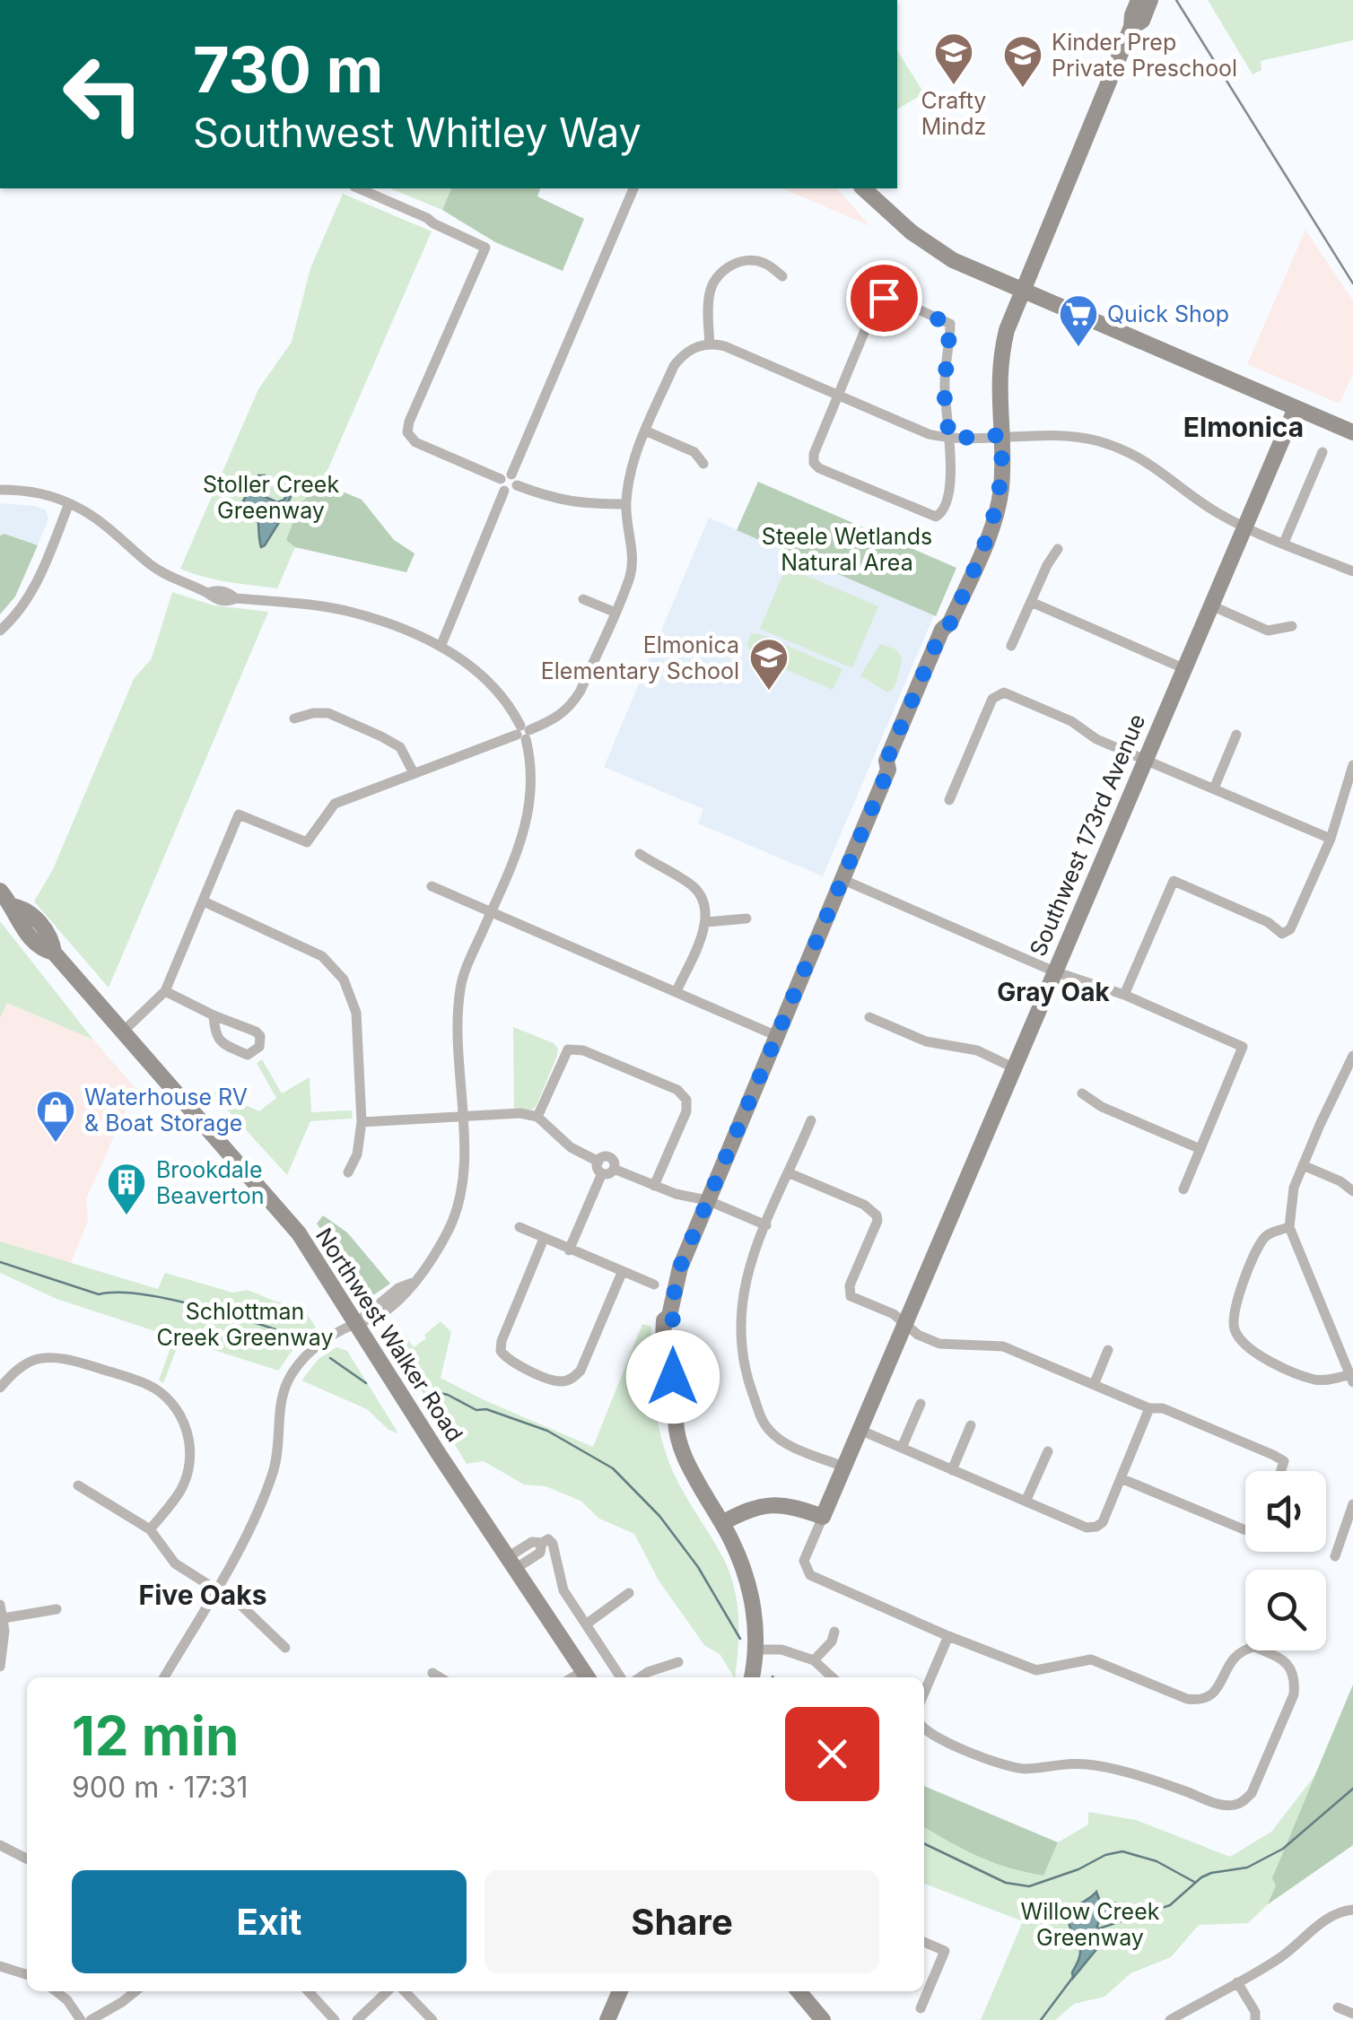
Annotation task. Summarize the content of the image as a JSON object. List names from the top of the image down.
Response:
{
  "streets": {
    "main road": ["Southwest 173rd Avenue", "Northwest Walker Road"]
  },
  "districts": ["Elmonica", "Gray Oak", "Five Oaks"],
  "parks": [
    "Stoller Creek Greenway",
    "Steele Wetlands Natural Area",
    "Schlottman Creek Greenway",
    "Willow Creek Greenway"
  ],
  "places": {
    "school or university": ["Crafty Mindz", "Kinder Prep Private Preschool", "Elmonica Elementary School"],
    "supermarket": ["Quick Shop"],
    "shop": ["Waterhouse RV & Boat Storage"],
    "building": ["Brookdale Beaverton"]
  },
  "page": {
    "turn": ["730 m", "Southwest Whitley Way"],
    "heading": ["12 min", "900 m · 17:31"],
    "buttons": ["Exit", "Share"]
  }
}
